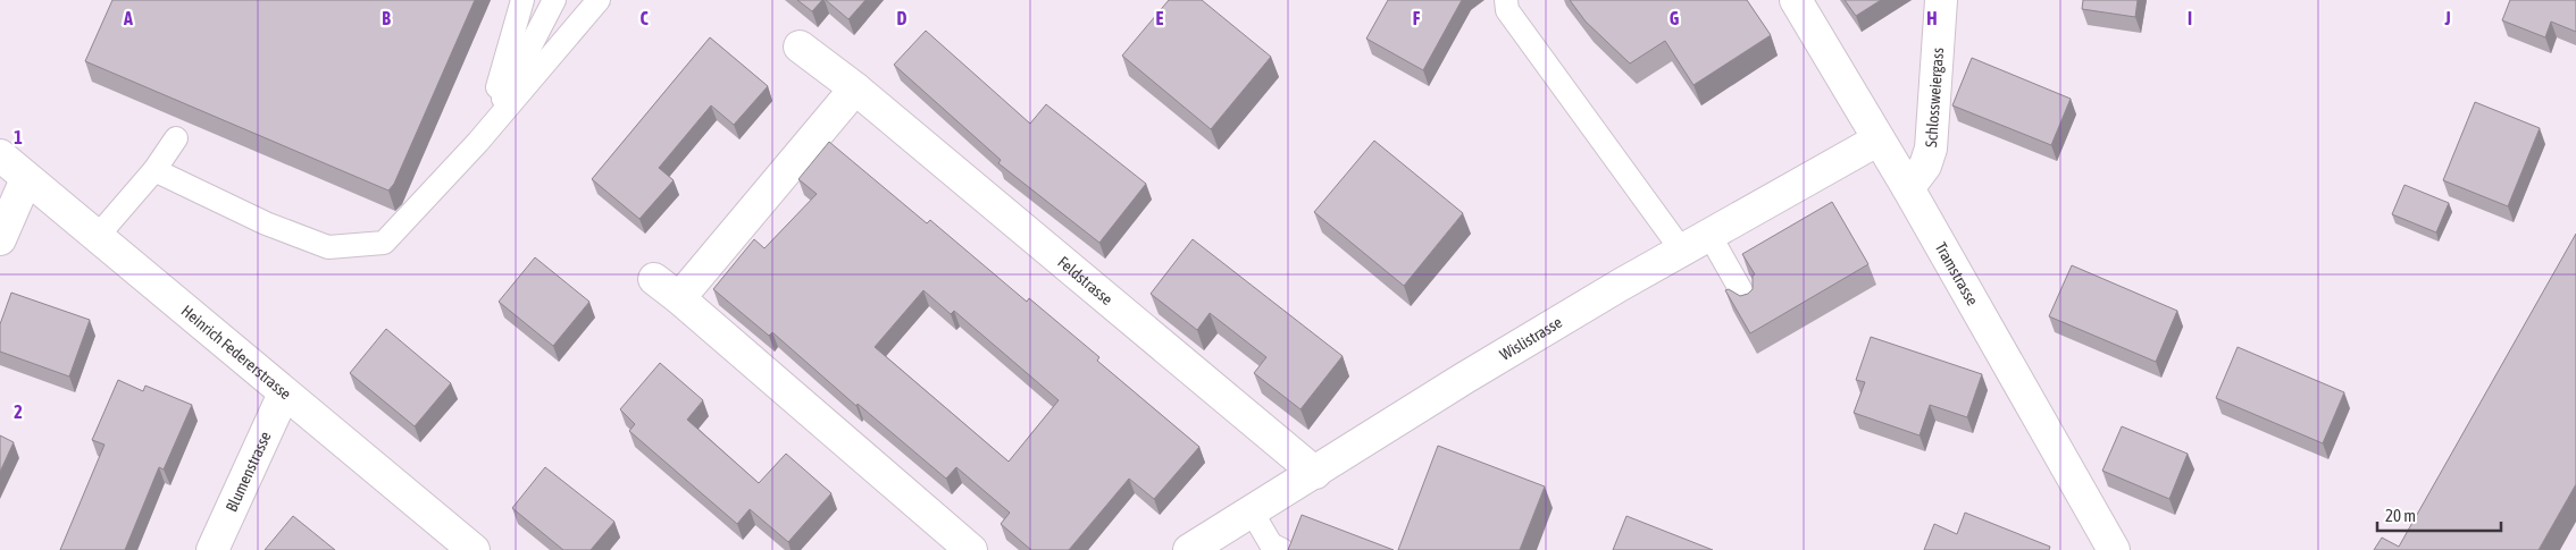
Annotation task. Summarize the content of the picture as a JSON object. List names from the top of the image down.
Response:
{
  "streets": {
    "street": [
      "Schlossweiergass",
      "Tramstrasse",
      "Feldstrasse",
      "Wislistrasse",
      "Heinrich Federerstrasse",
      "Blumenstrasse"
    ]
  },
  "crossings": [
    ["Schlossweiergass", "Tramstrasse"],
    ["Tramstrasse", "Wislistrasse"],
    ["Feldstrasse", "Wislistrasse"],
    ["Heinrich Federerstrasse", "Blumenstrasse"]
  ],
  "scale_bar": "20 m",
  "grid": {
    "columns": [
      "A",
      "B",
      "C",
      "D",
      "E",
      "F",
      "G",
      "H",
      "I",
      "J"
    ],
    "rows": ["1", "2"]
  }
}
